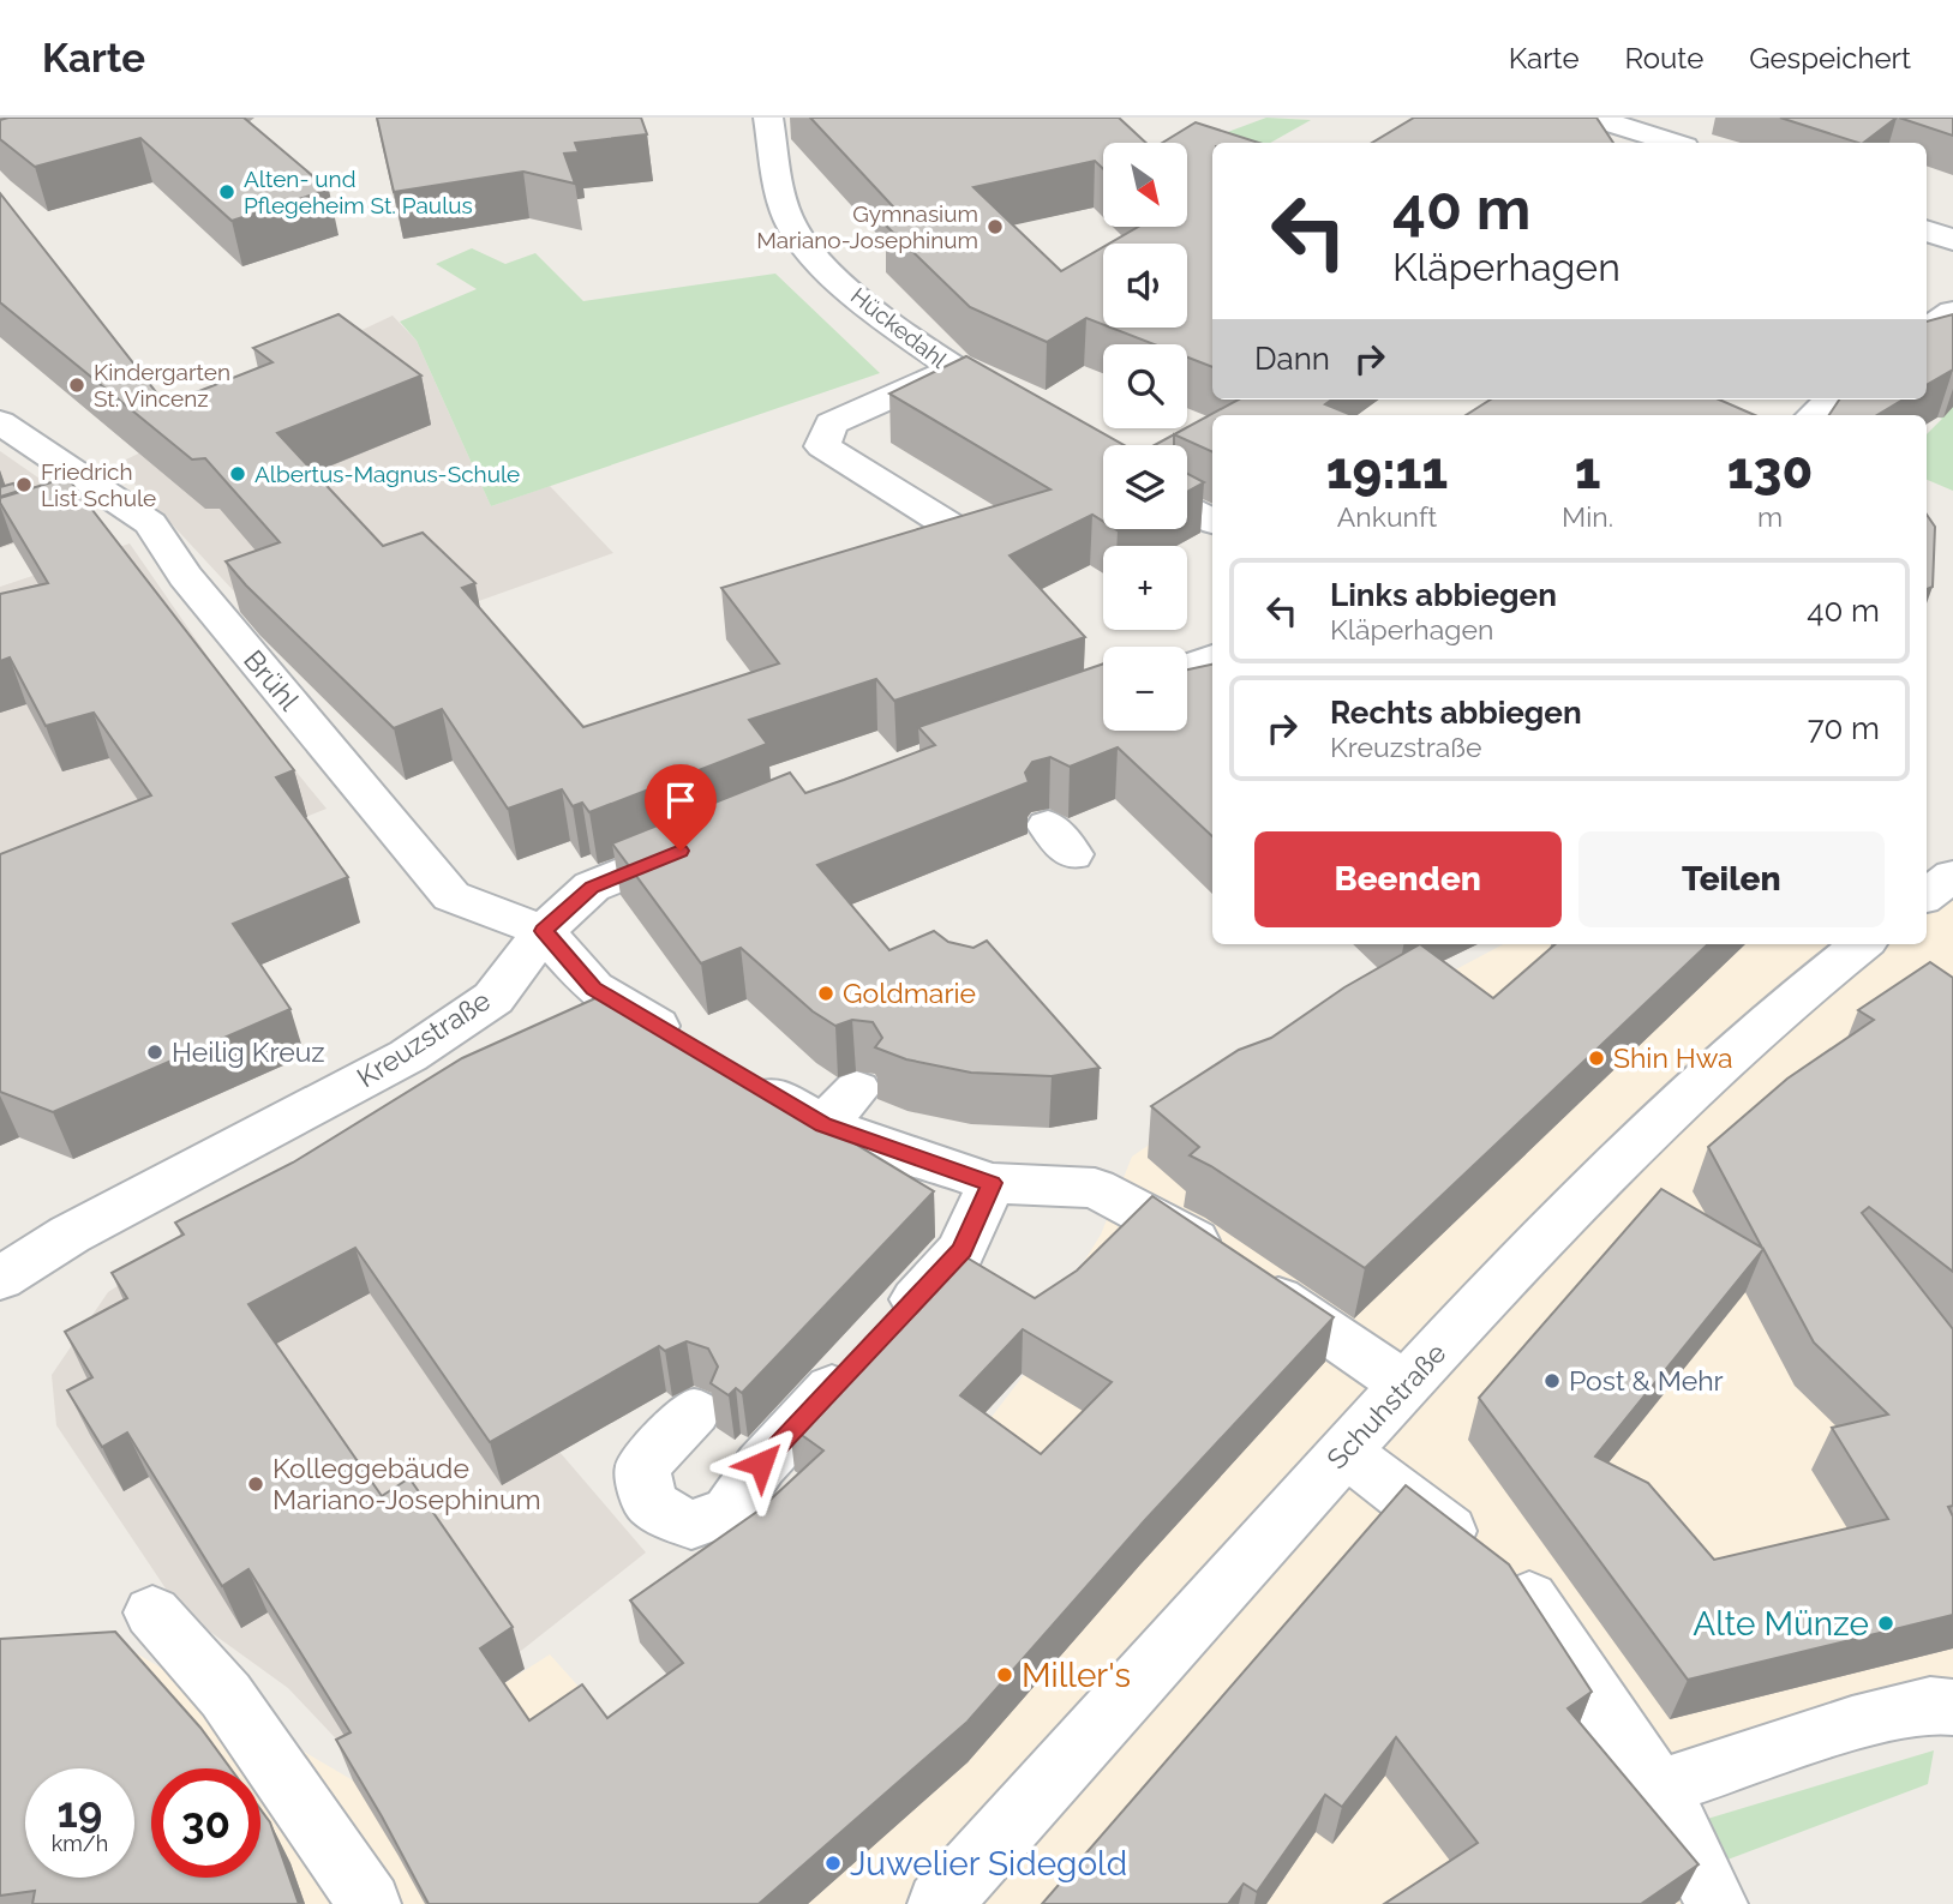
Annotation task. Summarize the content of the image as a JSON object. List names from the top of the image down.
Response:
{
  "streets": {
    "street": [
      "Hückedahl",
      "Brühl",
      "Kreuzstraße",
      "Schuhstraße"
    ]
  },
  "crossings": [
    ["Brühl", "Kreuzstraße"]
  ],
  "places": [
    "Alten- und Pflegeheim St. Paulus",
    "Gymnasium Mariano-Josephinum",
    "Kindergarten St. Vincenz",
    "Albertus-Magnus-Schule",
    "Friedrich List Schule",
    "Goldmarie",
    "Heilig Kreuz",
    "Shin Hwa",
    "Post & Mehr",
    "Kolleggebäude Mariano-Josephinum",
    "Alte Münze",
    "Miller's",
    "Juwelier Sidegold"
  ],
  "north": "bottom right",
  "page": {
    "header": "Karte",
    "nav": ["Karte", "Route", "Gespeichert"],
    "map_buttons": ["+", "−"],
    "turn": ["40 m", "Kläperhagen"],
    "then": "Dann",
    "eta": [
      "19:11",
      "Ankunft",
      "1",
      "Min.",
      "130",
      "m"
    ],
    "list": [
      {
        "name": "Links abbiegen",
        "note": "Kläperhagen",
        "value": "40 m"
      },
      {
        "name": "Rechts abbiegen",
        "note": "Kreuzstraße",
        "value": "70 m"
      }
    ],
    "buttons": ["Beenden", "Teilen"],
    "speed": "19 km/h",
    "limit": "30"
  }
}
